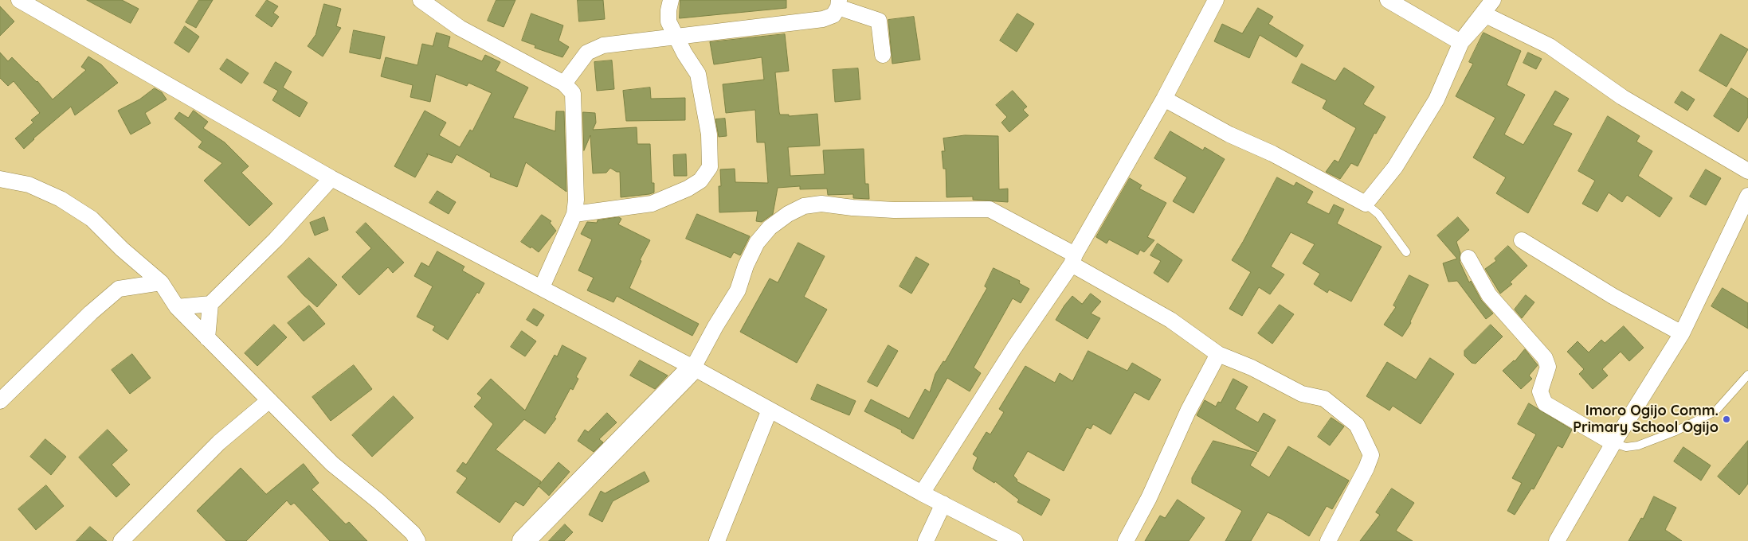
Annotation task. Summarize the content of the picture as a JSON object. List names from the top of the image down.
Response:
{
  "places": ["Imoro Ogijo Comm. Primary School Ogijo"]
}
